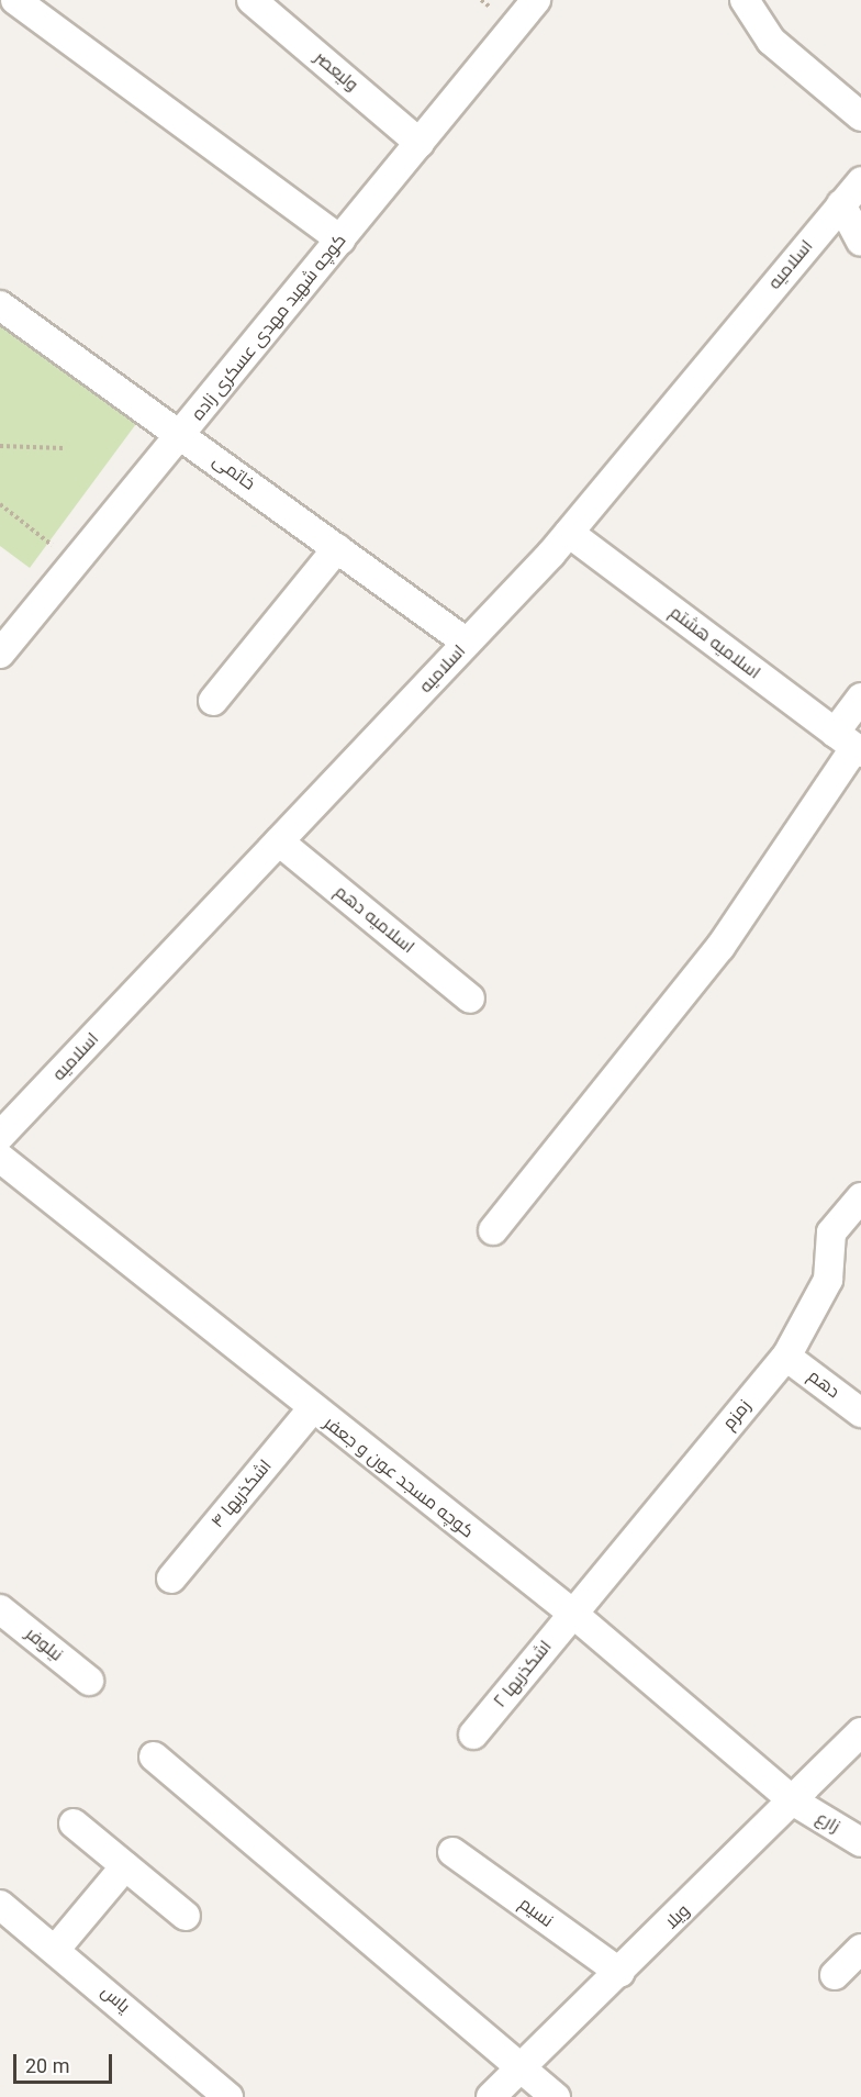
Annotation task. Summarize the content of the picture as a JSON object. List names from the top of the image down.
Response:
{
  "streets": {
    "street": [
      "ولیعصر",
      "اسلامیه",
      "کوچه شهید مهدی عسکری زاده",
      "خاتمی",
      "اسلامیه هشتم",
      "اسلامیه دهم",
      "دهم",
      "زمزم",
      "کوچه مسجد عون و جعفر",
      "اشکذریها ۴",
      "نیلوفر",
      "اشکذریها ۲",
      "زارع",
      "نسیم",
      "ویلا",
      "یاس"
    ]
  },
  "crossings": [
    ["ولیعصر", "کوچه شهید مهدی عسکری زاده"],
    ["اسلامیه", "خاتمی"],
    ["اسلامیه", "اسلامیه هشتم"],
    ["اسلامیه", "اسلامیه دهم"],
    ["کوچه شهید مهدی عسکری زاده", "خاتمی"],
    ["دهم", "زمزم"],
    ["زمزم", "کوچه مسجد عون و جعفر"],
    ["زمزم", "اشکذریها ۲"],
    ["کوچه مسجد عون و جعفر", "اشکذریها ۴"],
    ["کوچه مسجد عون و جعفر", "اشکذریها ۲"],
    ["کوچه مسجد عون و جعفر", "زارع"],
    ["کوچه مسجد عون و جعفر", "ویلا"],
    ["زارع", "ویلا"],
    ["نسیم", "ویلا"]
  ],
  "scale_bar": "20 m"
}
